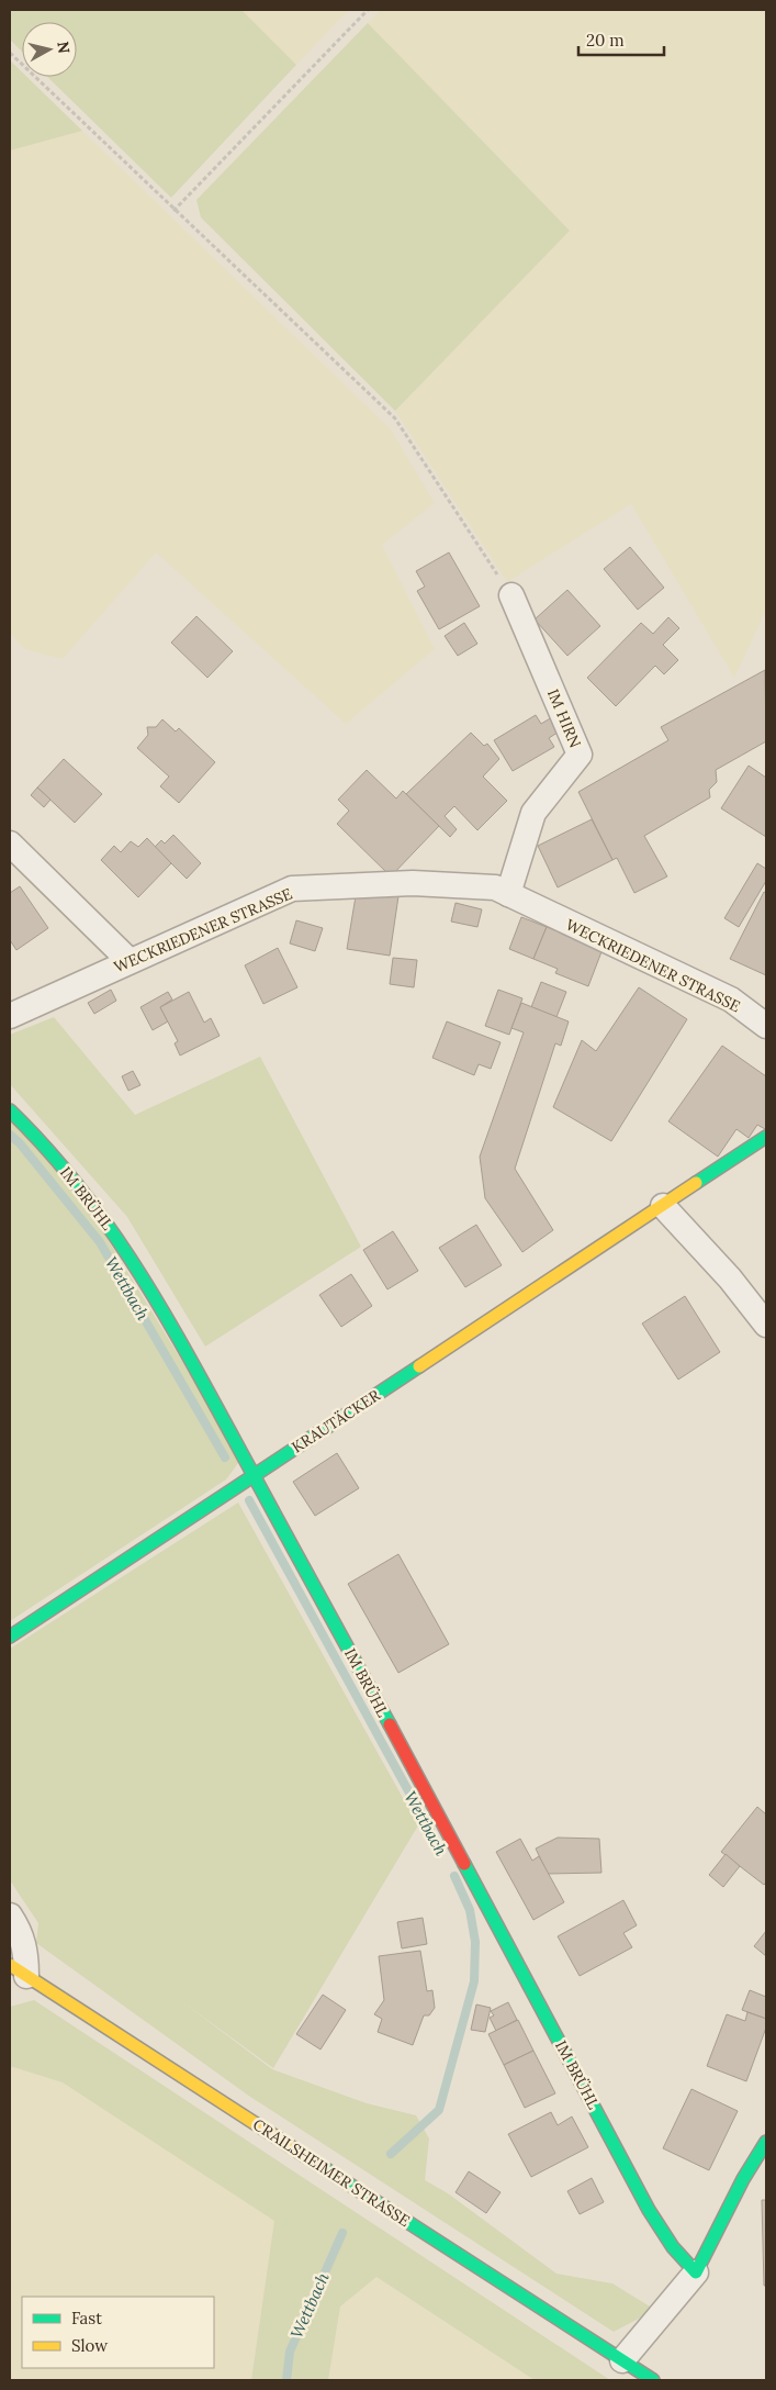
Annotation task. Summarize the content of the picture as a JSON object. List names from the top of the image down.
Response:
{
  "streets": {
    "street": [
      "IM HIRN",
      "WECKRIEDENER STRASSE",
      "IM BRÜHL",
      "KRAUTÄCKER",
      "CRAILSHEIMER STRASSE"
    ]
  },
  "crossings": [
    ["IM HIRN", "WECKRIEDENER STRASSE"],
    ["IM BRÜHL", "KRAUTÄCKER"]
  ],
  "water": ["Wettbach"],
  "legend": ["Fast", "Slow"],
  "scale_bar": "20 m",
  "north": "right"
}
